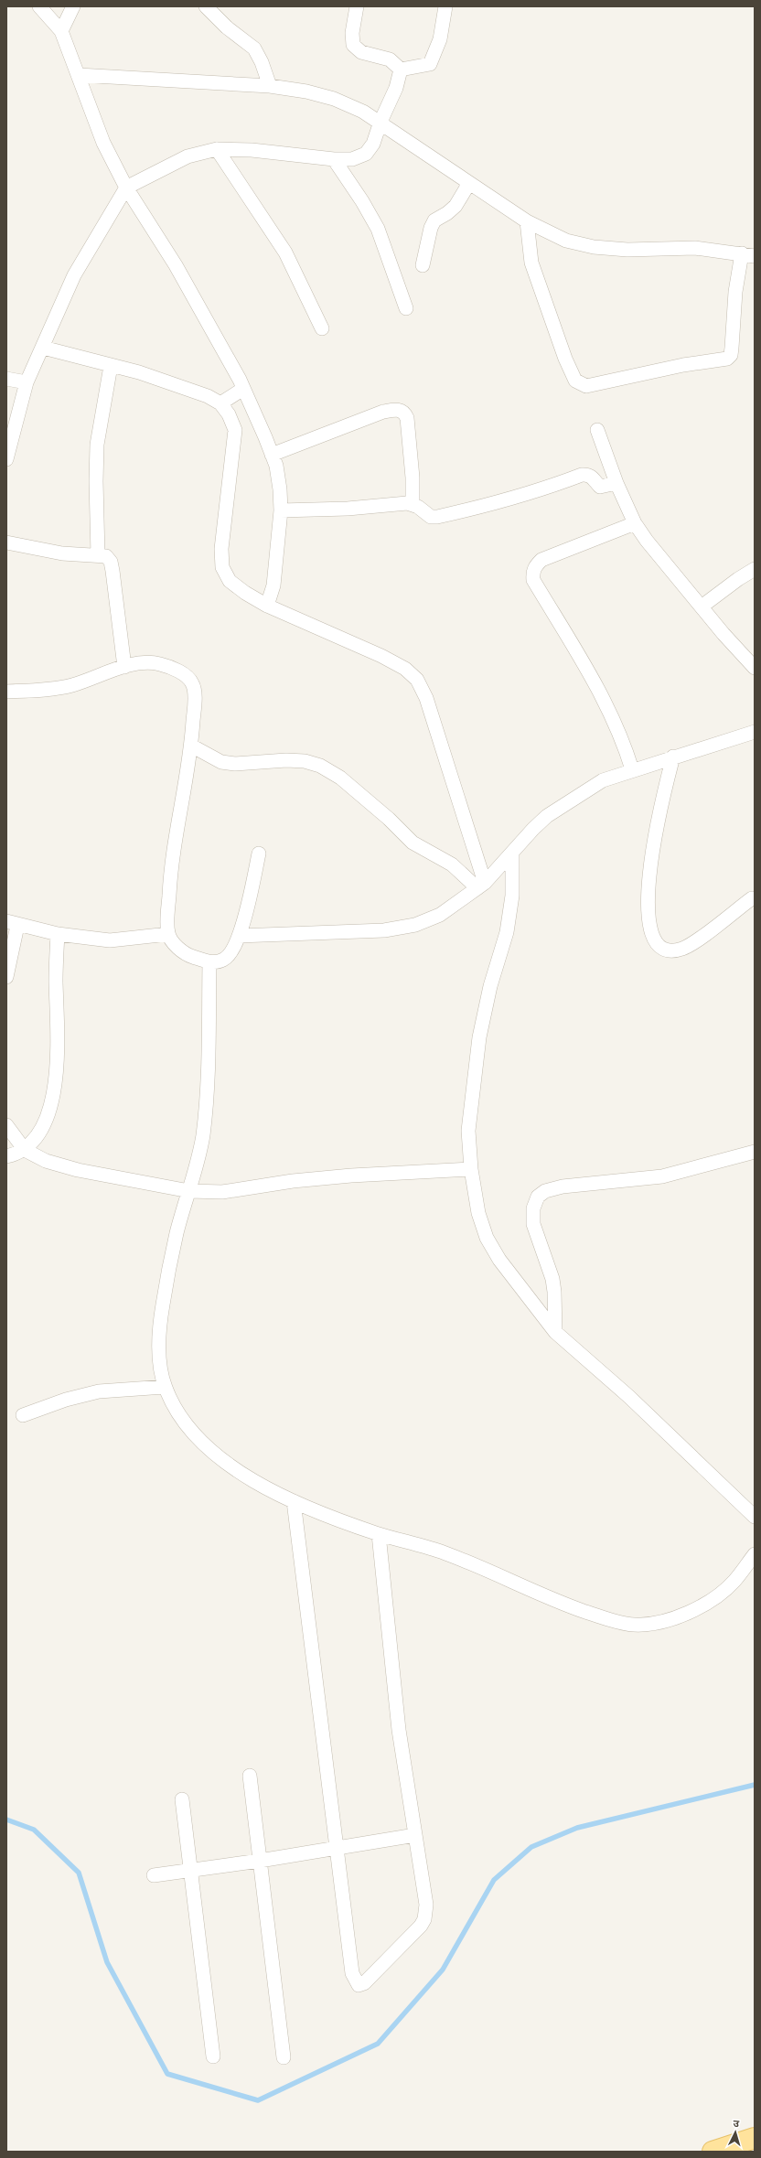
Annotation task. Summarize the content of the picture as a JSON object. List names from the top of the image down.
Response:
{
  "north": "top"
}
